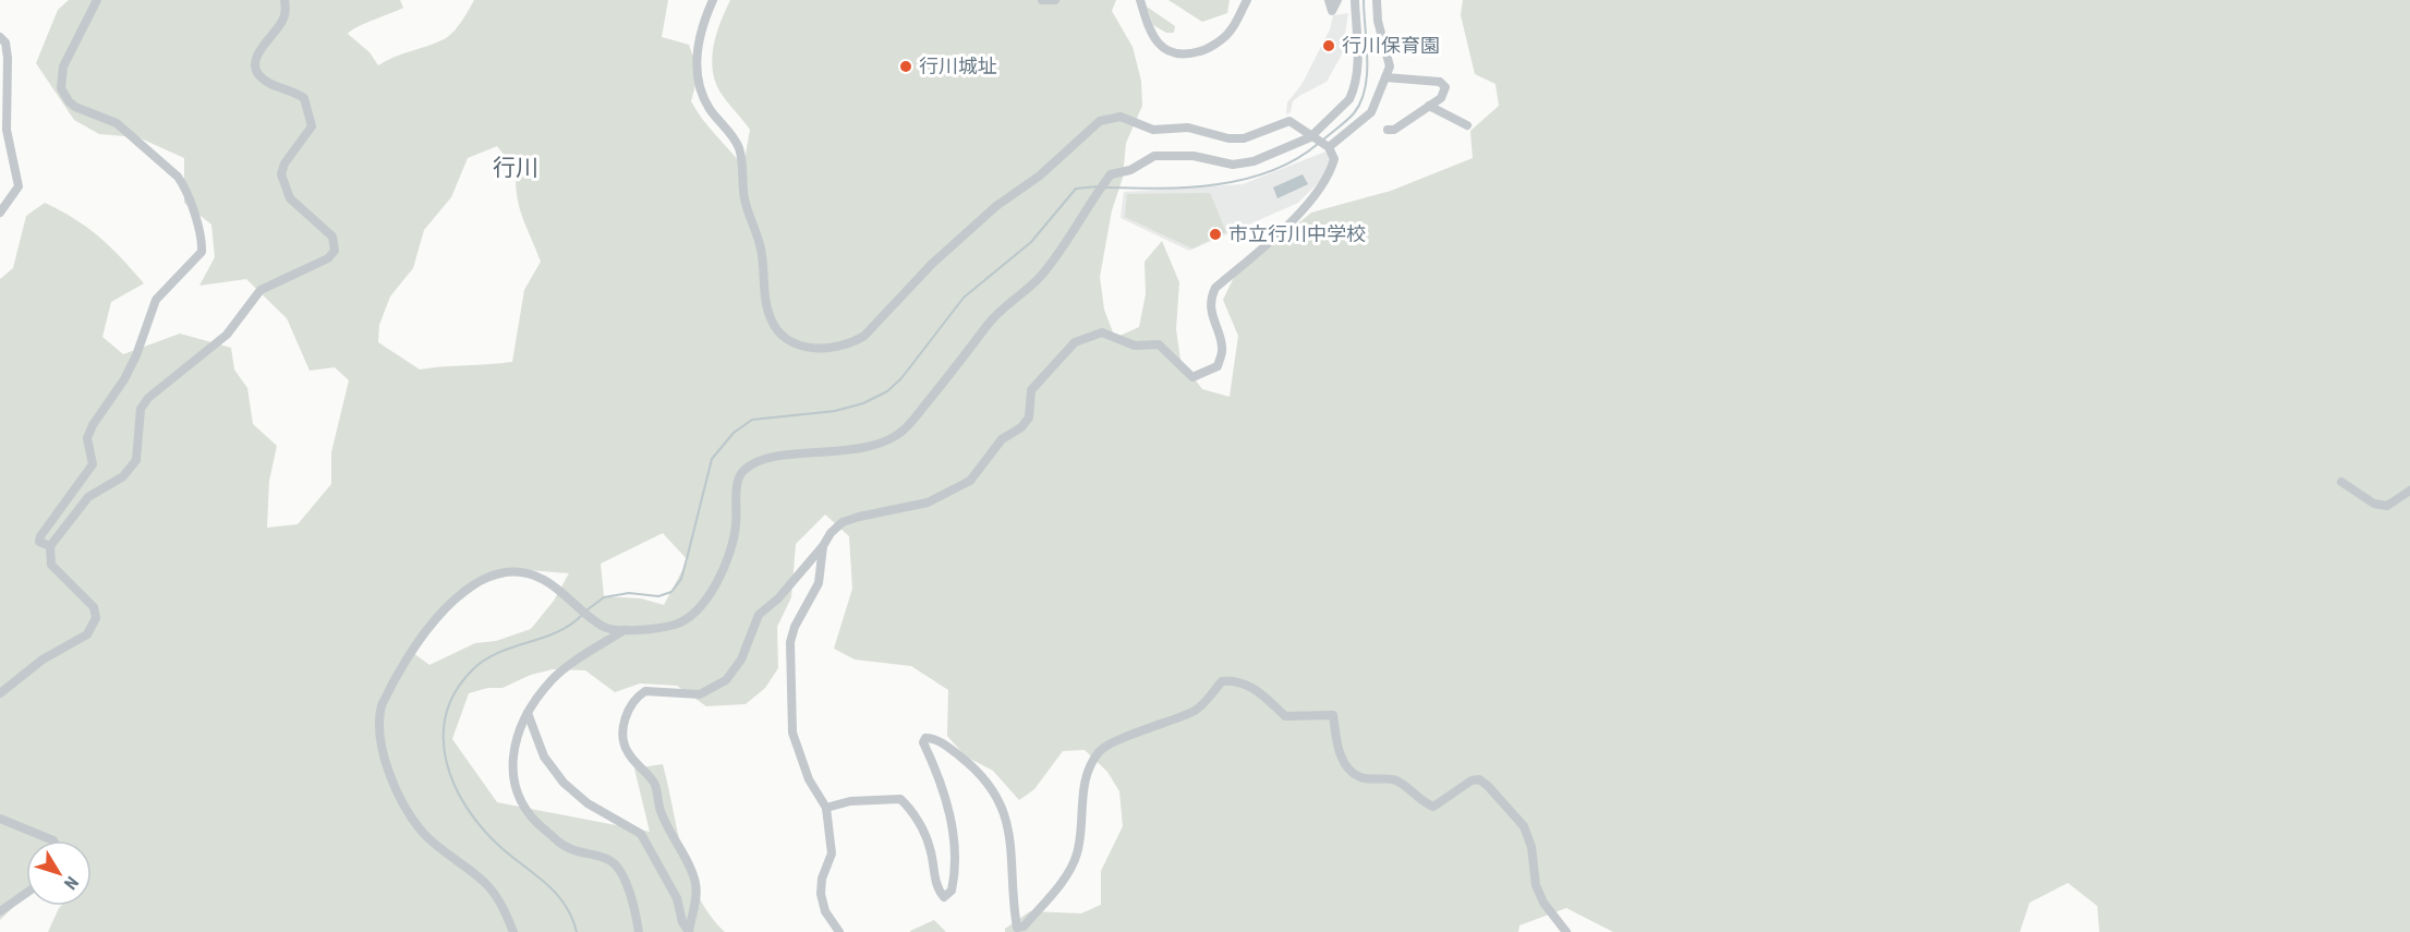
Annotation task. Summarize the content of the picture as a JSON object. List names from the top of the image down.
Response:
{
  "districts": ["行川"],
  "places": ["行川保育園", "行川城址", "市立行川中学校"],
  "north": "bottom right"
}
